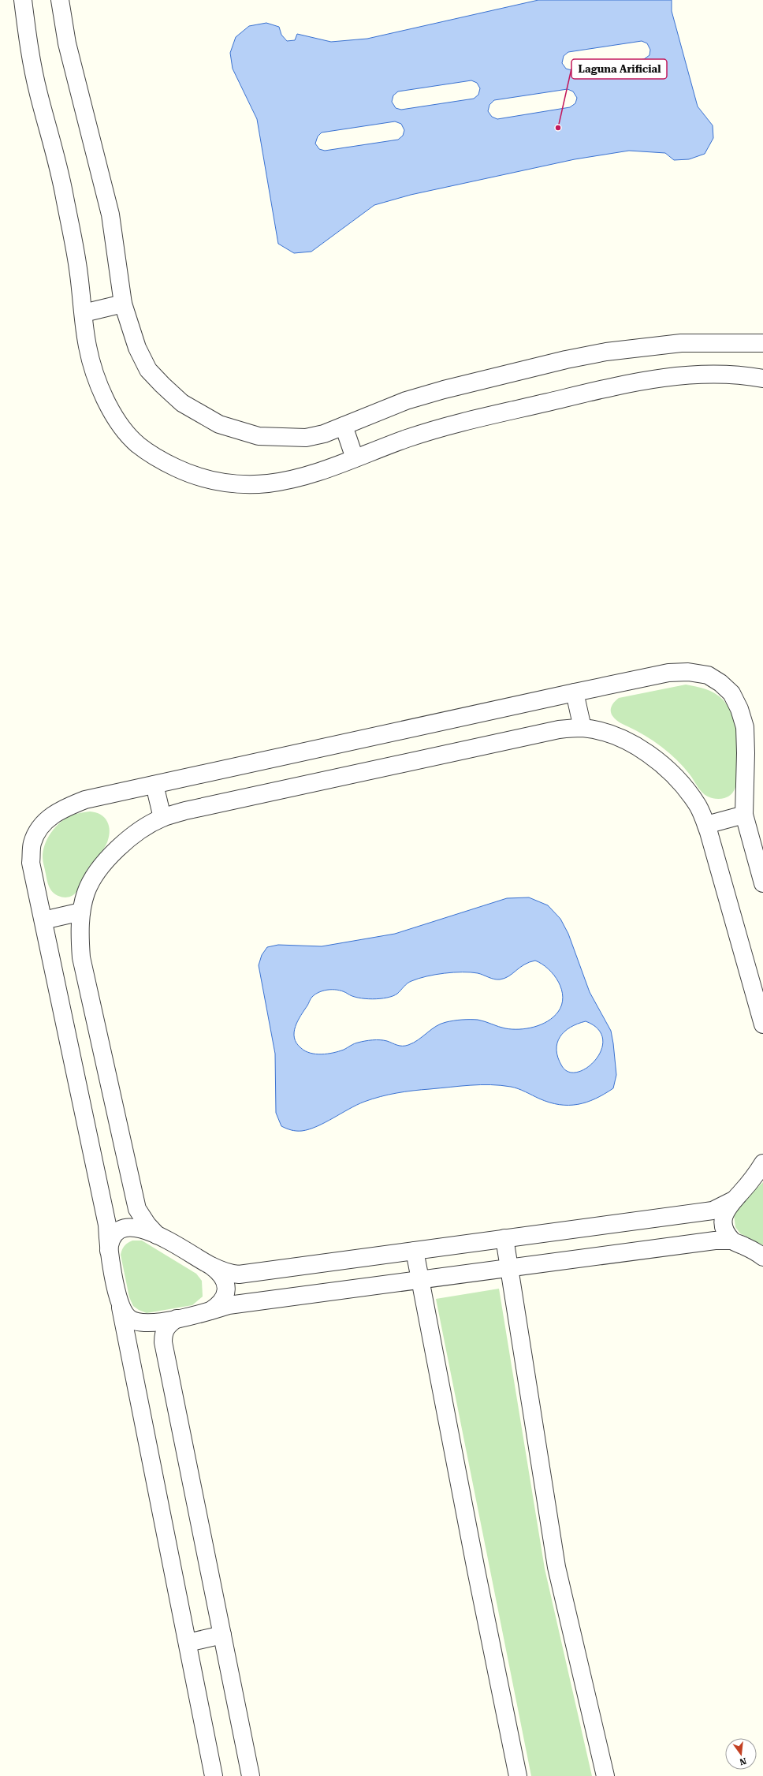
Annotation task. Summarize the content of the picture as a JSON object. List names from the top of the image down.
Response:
{
  "places": ["Laguna Arificial"],
  "north": "bottom"
}
